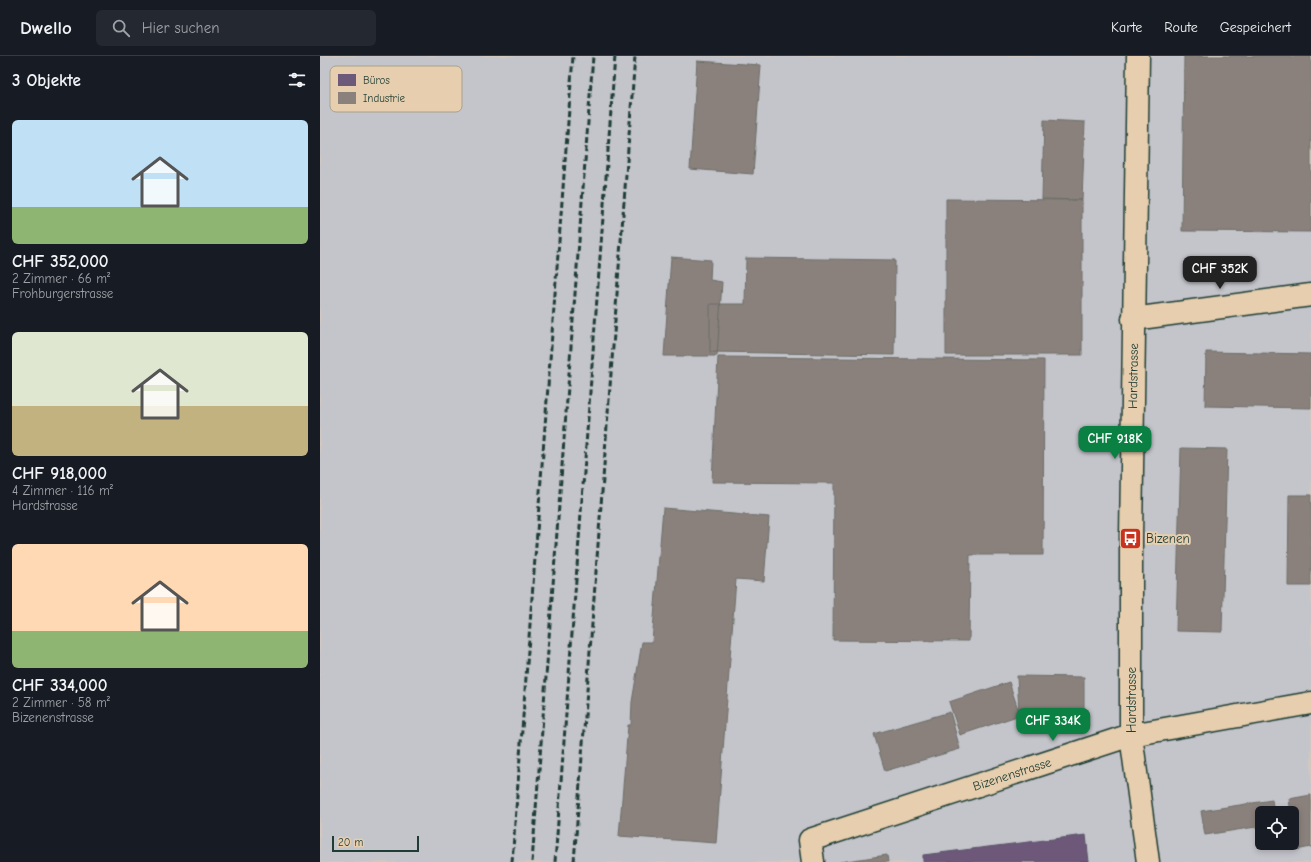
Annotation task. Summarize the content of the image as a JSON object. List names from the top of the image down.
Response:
{
  "streets": {
    "street": ["Hardstrasse", "Bizenenstrasse"]
  },
  "crossings": [
    ["Hardstrasse", "Bizenenstrasse"]
  ],
  "places": {
    "bus stop": ["Bizenen"]
  },
  "legend": ["Büros", "Industrie"],
  "scale_bar": "20 m",
  "page": {
    "header": "Dwello",
    "search": "Hier suchen",
    "nav": ["Karte", "Route", "Gespeichert"],
    "heading": "3 Objekte",
    "list": [
      {
        "name": "CHF 352,000",
        "note": "2 Zimmer · 66 m² · Frohburgerstrasse"
      },
      {
        "name": "CHF 918,000",
        "note": "4 Zimmer · 116 m² · Hardstrasse"
      },
      {
        "name": "CHF 334,000",
        "note": "2 Zimmer · 58 m² · Bizenenstrasse"
      }
    ],
    "price": ["CHF 352K", "CHF 918K", "CHF 334K"],
    "scale": "20 m"
  }
}
